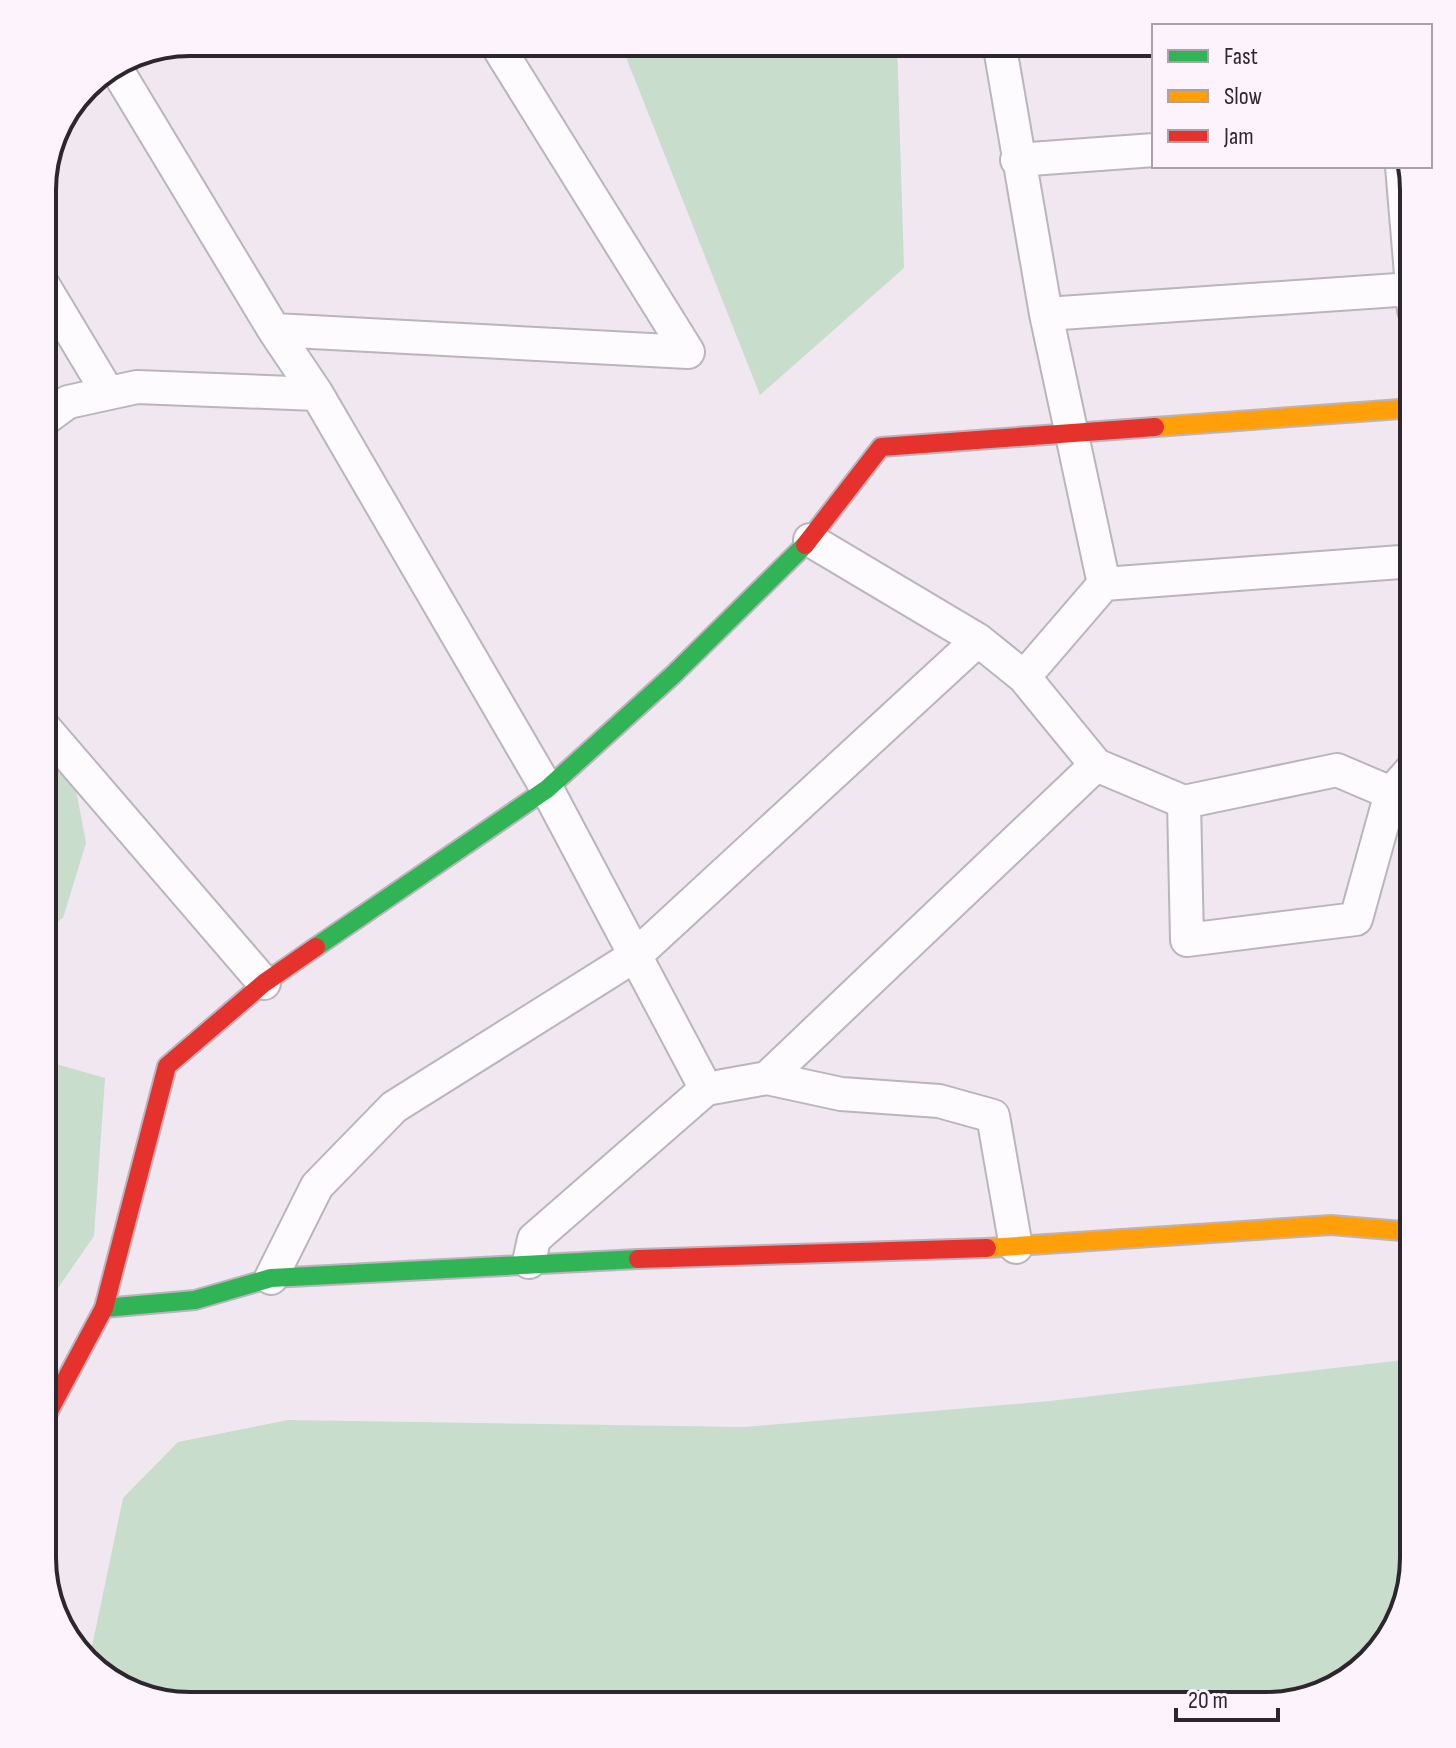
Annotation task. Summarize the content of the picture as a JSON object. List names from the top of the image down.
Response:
{
  "legend": ["Fast", "Slow", "Jam"],
  "scale_bar": "20 m"
}
